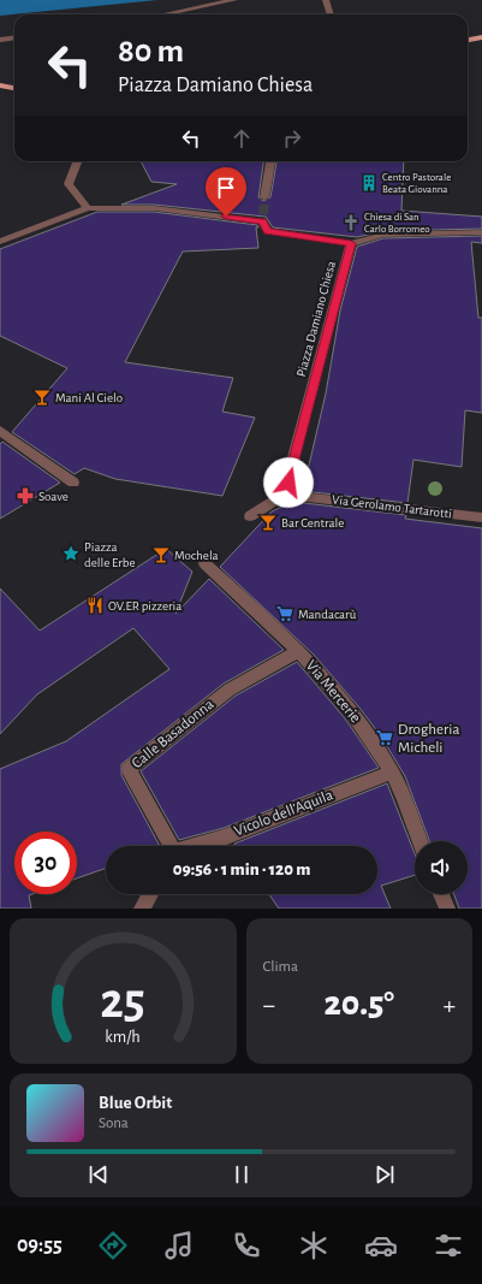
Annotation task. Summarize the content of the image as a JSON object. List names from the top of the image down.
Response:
{
  "streets": {
    "street": [
      "Piazza Damiano Chiesa",
      "Via Gerolamo Tartarotti",
      "Via Mercerie",
      "Calle Basadonna",
      "Vicolo dell'Aquila"
    ]
  },
  "crossings": [
    ["Piazza Damiano Chiesa", "Via Gerolamo Tartarotti"],
    ["Via Mercerie", "Calle Basadonna"],
    ["Via Mercerie", "Vicolo dell'Aquila"]
  ],
  "places": {
    "building": ["Centro Pastorale Beata Giovanna"],
    "church": ["Chiesa di San Carlo Borromeo"],
    "bar": ["Mani Al Cielo", "Bar Centrale", "Mochela"],
    "pharmacy": ["Soave"],
    "place": ["Piazza delle Erbe"],
    "restaurant": ["OV.ER pizzeria"],
    "supermarket": ["Mandacarù", "Drogheria Micheli"]
  },
  "page": {
    "turn": ["80 m", "Piazza Damiano Chiesa"],
    "limit": "30",
    "trip": "09:56 · 1 min · 120 m",
    "tile": "Clima",
    "heat": ["−", "20.5°", "+"],
    "song": ["Blue Orbit", "Sona"],
    "tabs": "09:55",
    "gauge": ["25", "km/h"]
  }
}
